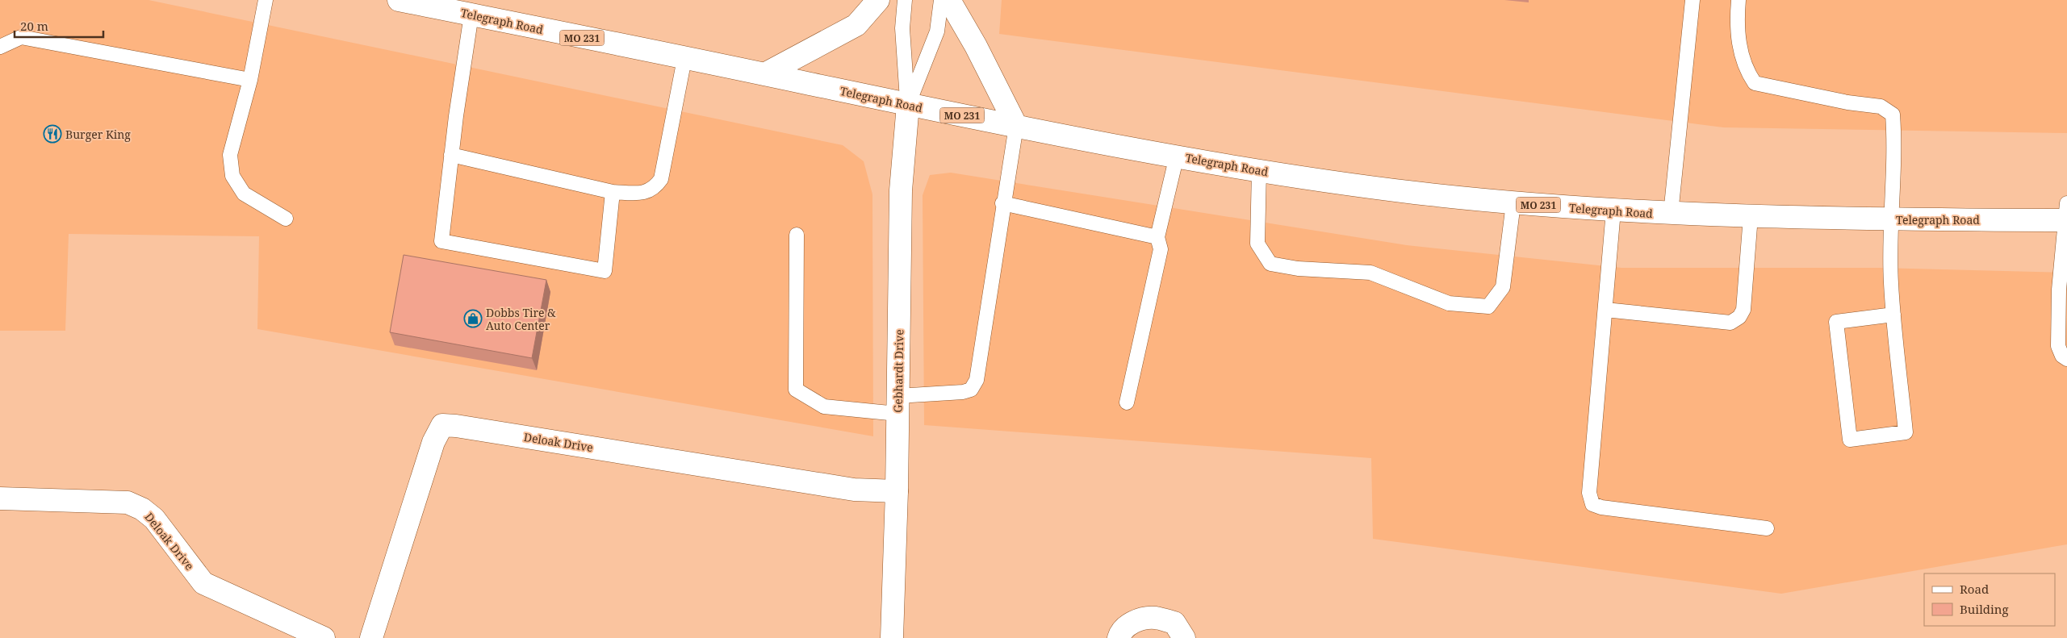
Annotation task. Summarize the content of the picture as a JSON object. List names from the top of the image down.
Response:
{
  "streets": {
    "main road": [
      "Telegraph Road",
      "MO 231",
      "Gebhardt Drive",
      "Deloak Drive"
    ]
  },
  "crossings": [
    ["Telegraph Road", "Gebhardt Drive"],
    ["Gebhardt Drive", "Deloak Drive"]
  ],
  "places": {
    "restaurant": ["Burger King"],
    "shop": ["Dobbs Tire & Auto Center"]
  },
  "legend": ["Road", "Building"],
  "scale_bar": "20 m"
}
